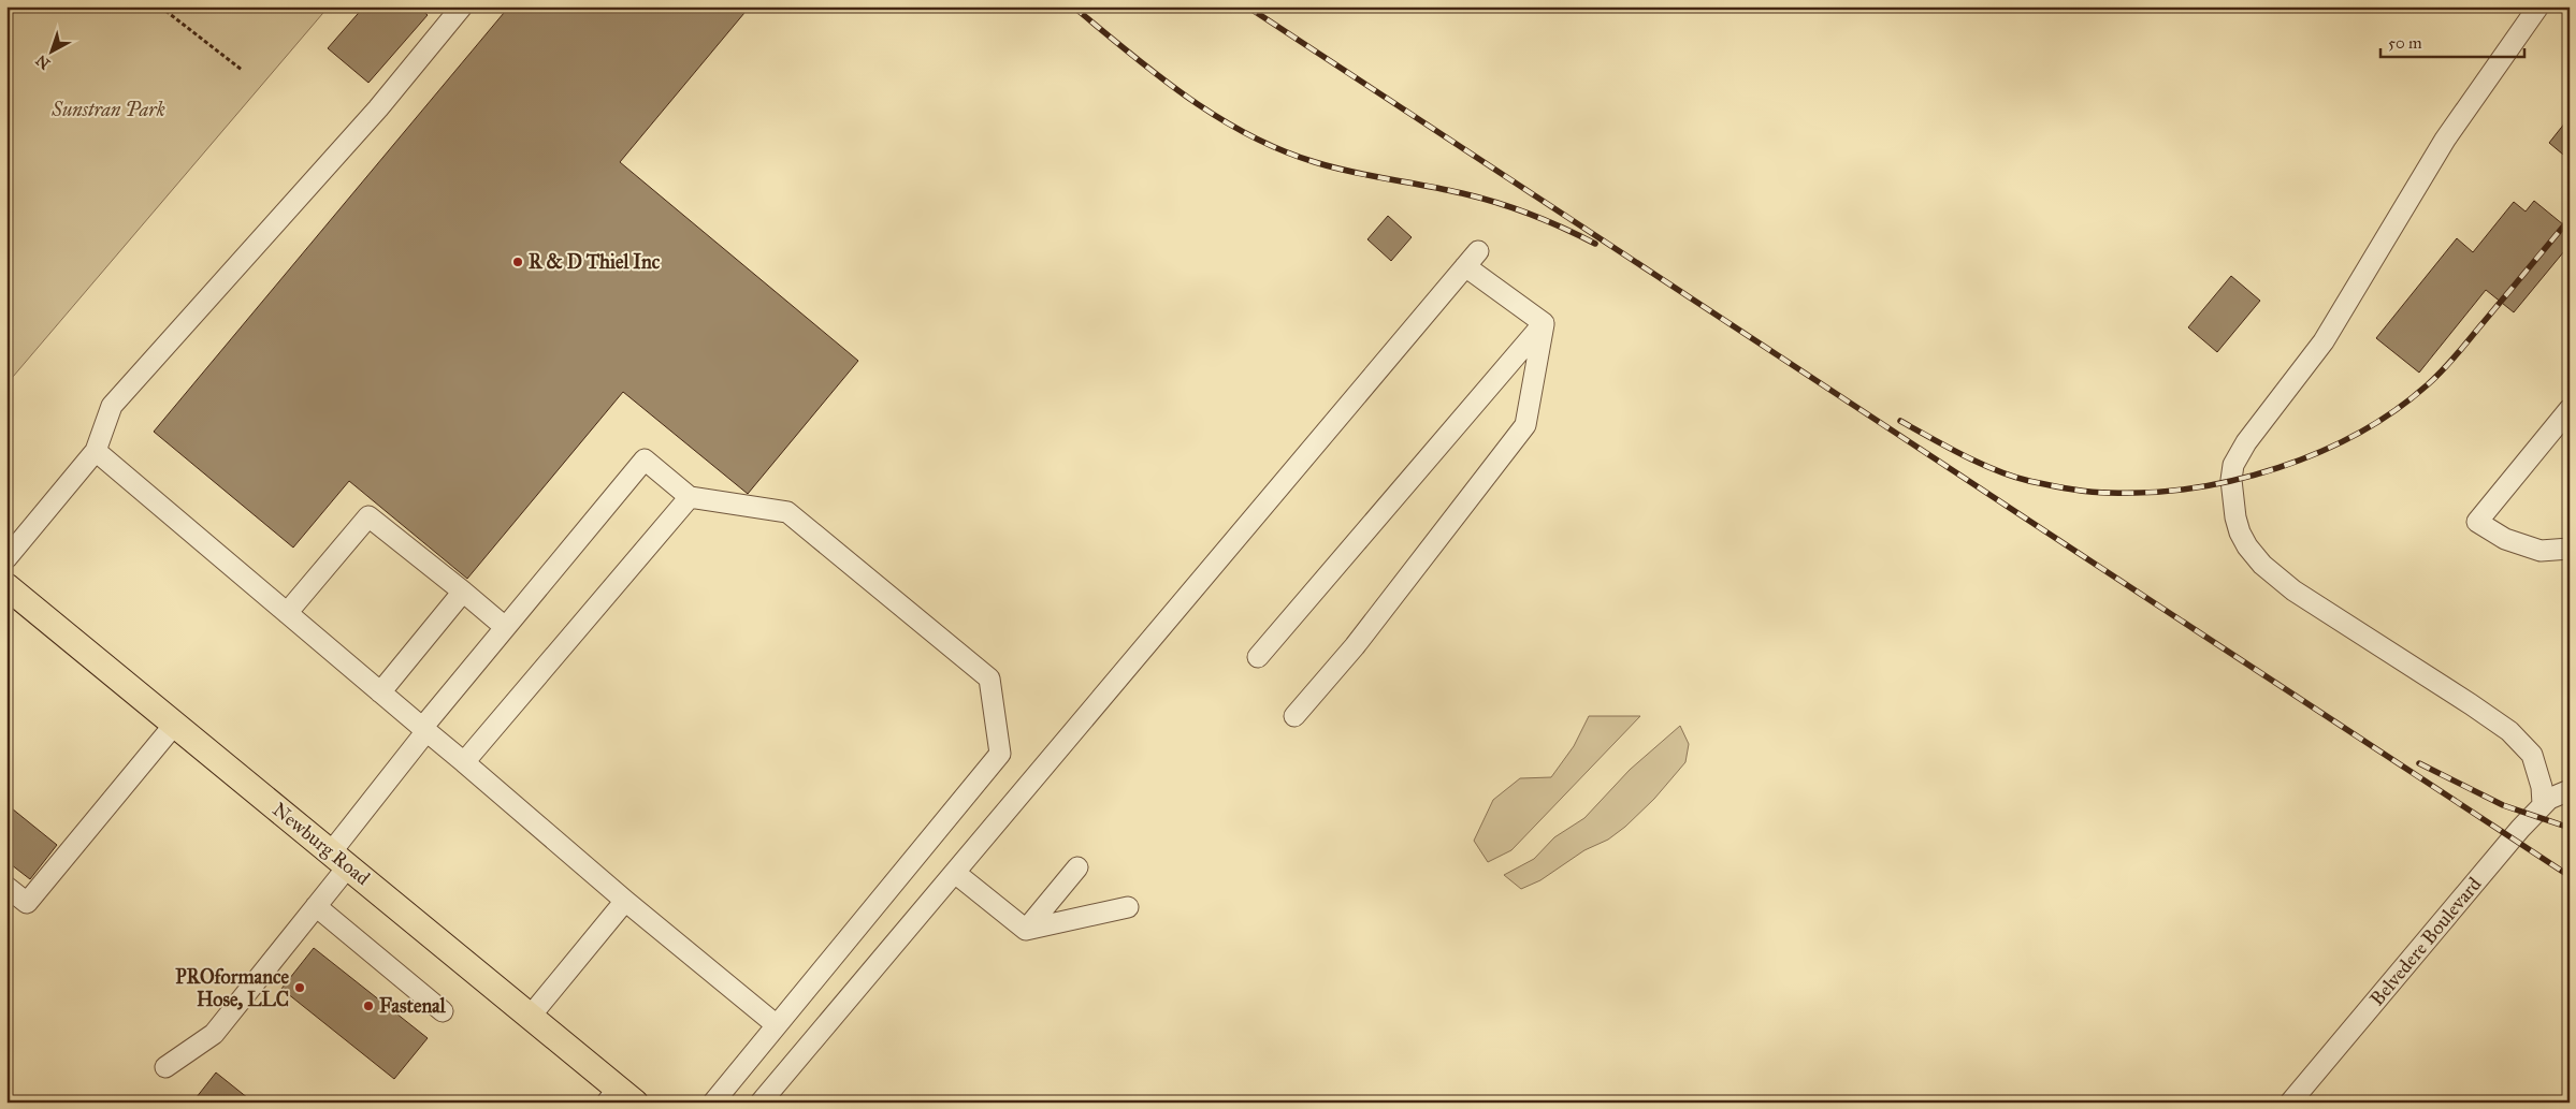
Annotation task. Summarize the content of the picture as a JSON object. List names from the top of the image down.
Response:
{
  "streets": {
    "main road": ["Newburg Road"],
    "street": ["Belvedere Boulevard"]
  },
  "parks": ["Sunstran Park"],
  "places": ["R & D Thiel Inc", "PROformance Hose, LLC", "Fastenal"],
  "scale_bar": "50 m",
  "north": "bottom left"
}
